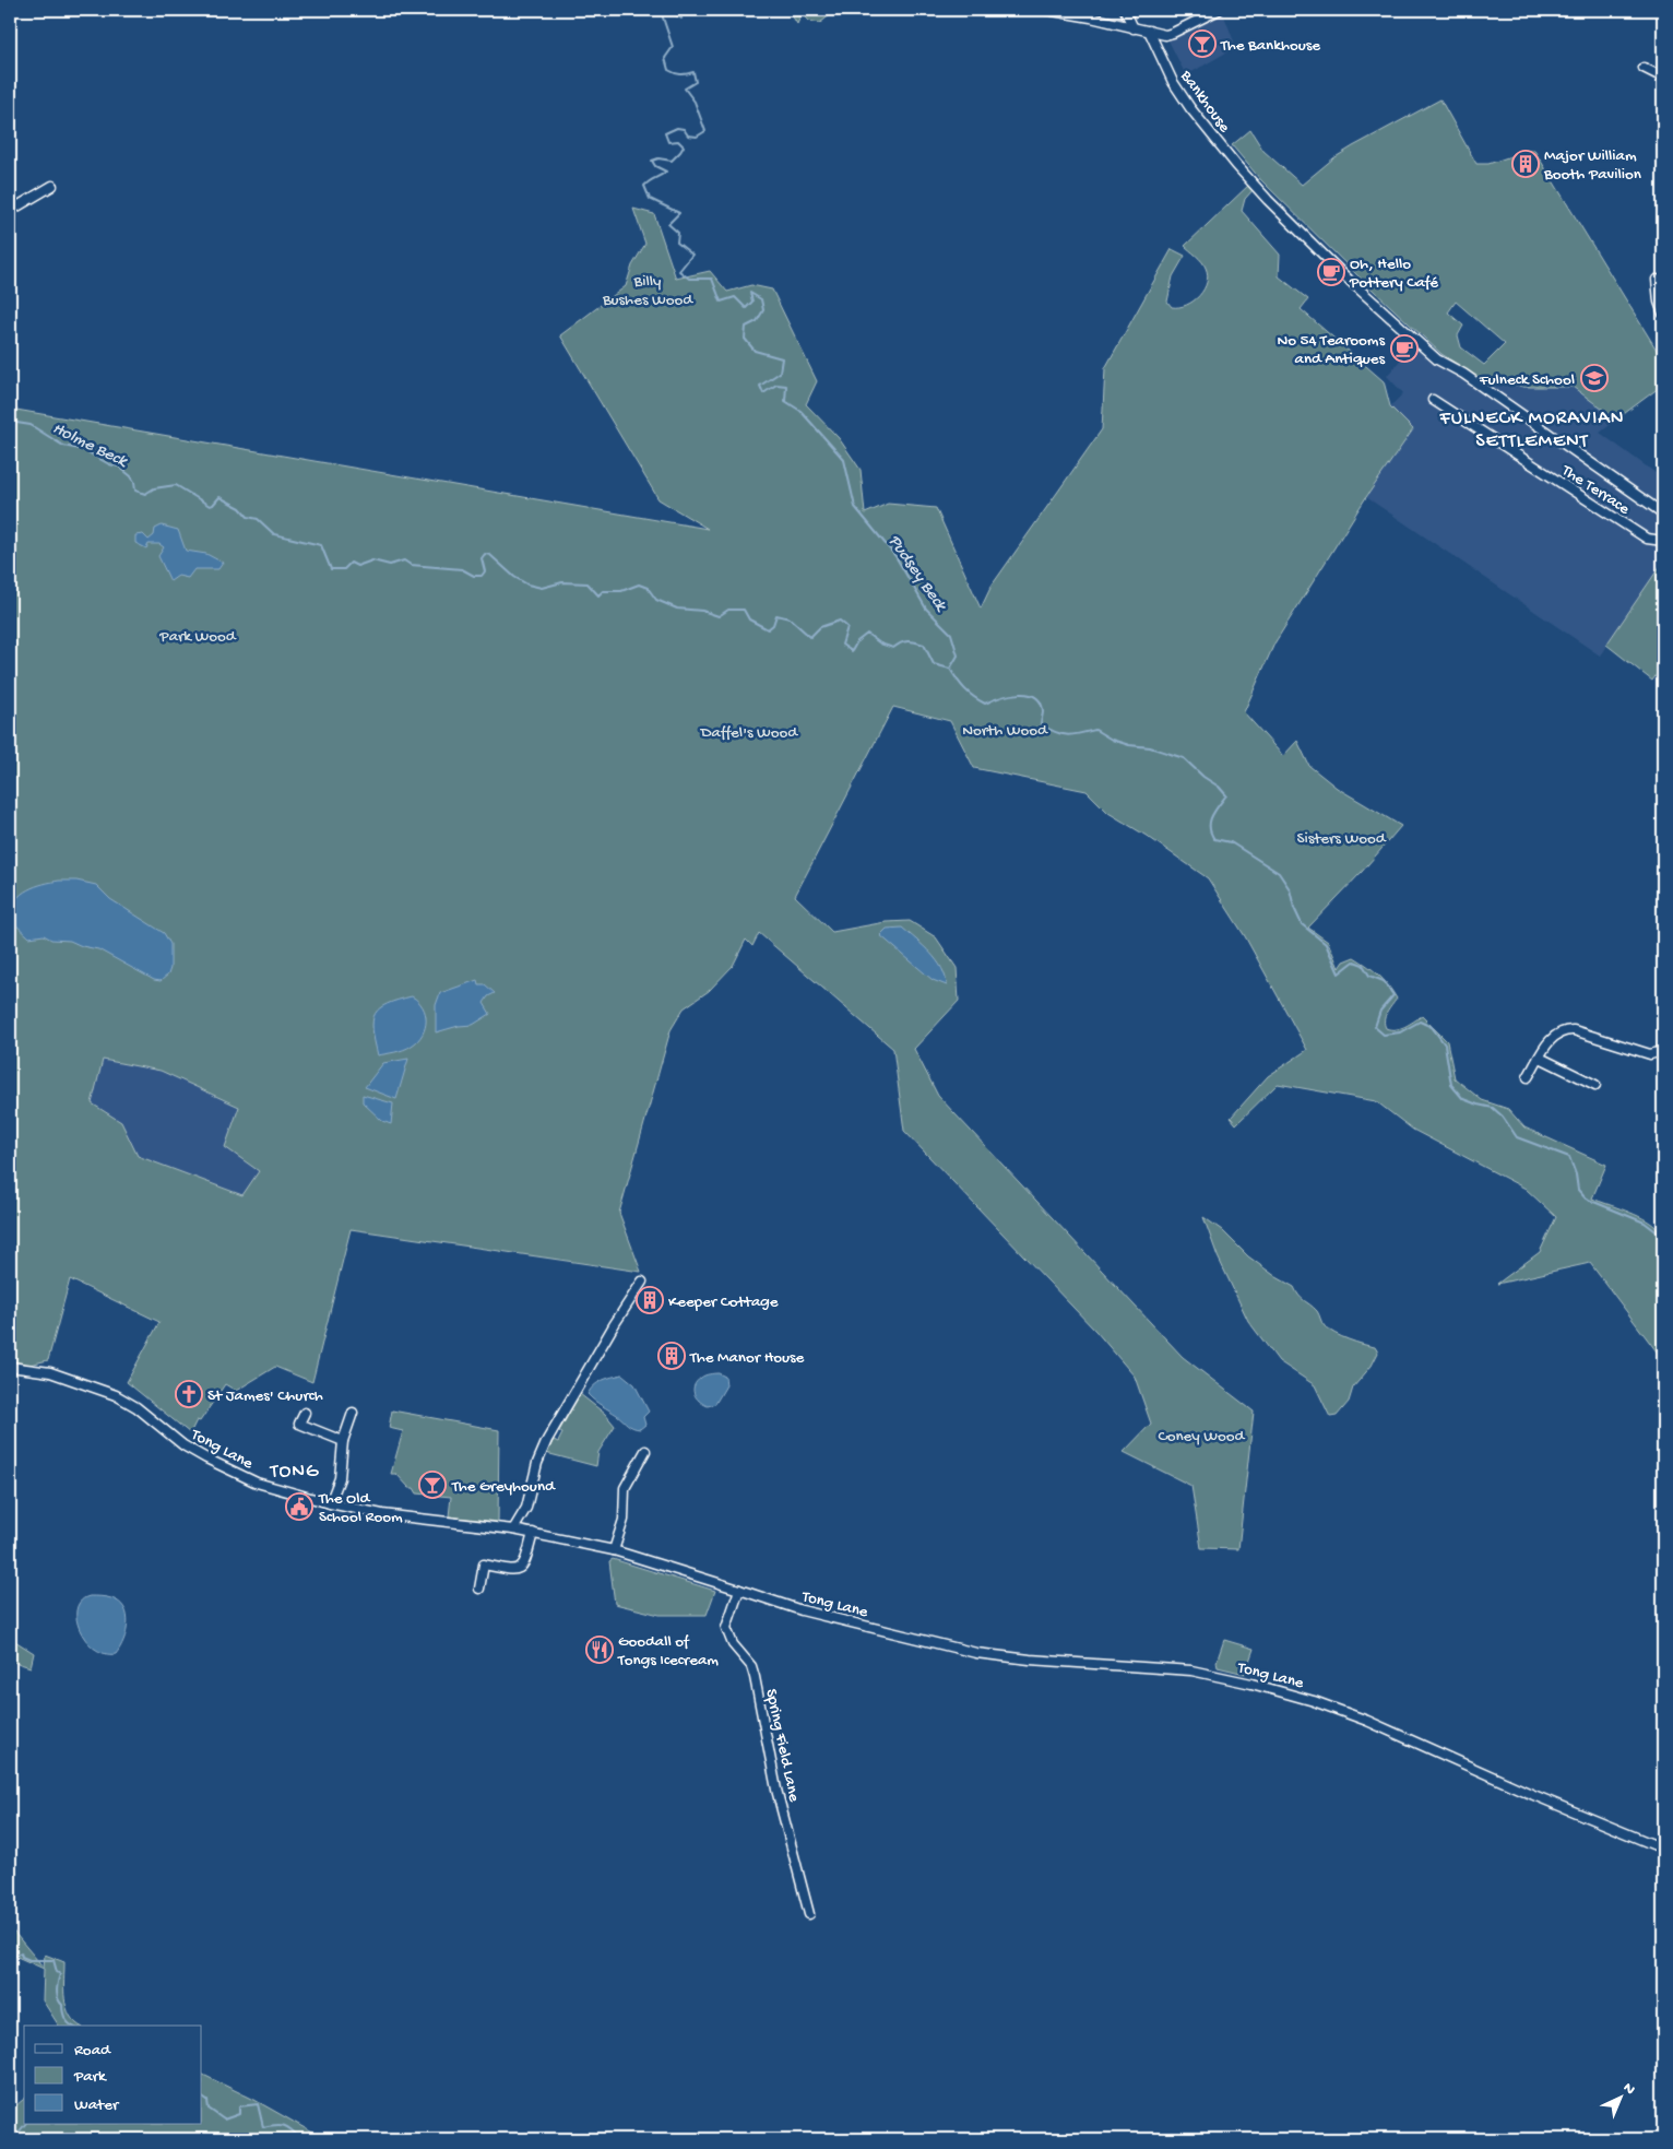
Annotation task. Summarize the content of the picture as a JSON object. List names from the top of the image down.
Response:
{
  "streets": {
    "street": [
      "Bankhouse",
      "The Terrace",
      "Tong Lane",
      "Spring Field Lane"
    ]
  },
  "crossings": [
    ["Tong Lane", "Spring Field Lane"]
  ],
  "districts": ["FULNECK MORAVIAN SETTLEMENT", "TONG"],
  "water": ["Holme Beck", "Pudsey Beck"],
  "parks": [
    "Billy Bushes Wood",
    "Park Wood",
    "North Wood",
    "Daffel's Wood",
    "Sisters Wood",
    "Coney Wood"
  ],
  "places": {
    "bar": ["The Bankhouse", "The Greyhound"],
    "building": ["Major William Booth Pavilion", "Keeper Cottage", "The Manor House"],
    "cafe": ["Oh, Hello Pottery Café", "No 54 Tearooms and Antiques"],
    "school or university": ["Fulneck School"],
    "church": ["St James' Church"],
    "public building": ["The Old School Room"],
    "restaurant": ["Goodall of Tongs Icecream"]
  },
  "legend": ["Road", "Park", "Water"],
  "north": "top right"
}
